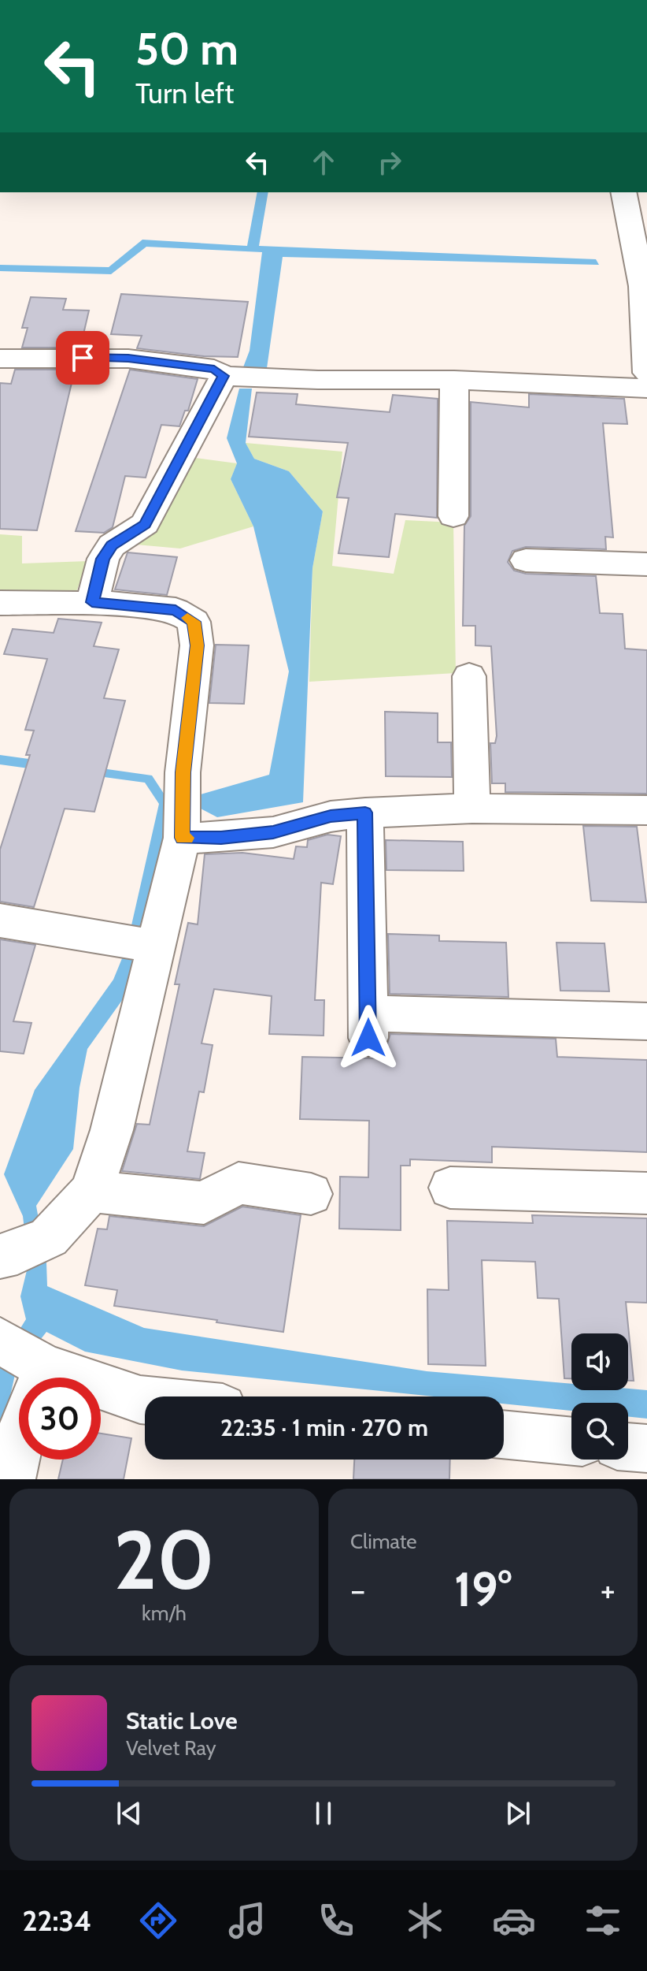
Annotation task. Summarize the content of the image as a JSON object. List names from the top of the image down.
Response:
{
  "page": {
    "turn": ["50 m", "Turn left"],
    "limit": "30",
    "trip": "22:35 · 1 min · 270 m",
    "tile": [
      ["20", "km/h"],
      "Climate"
    ],
    "heat": ["−", "19°", "+"],
    "song": ["Static Love", "Velvet Ray"],
    "tabs": "22:34"
  }
}
